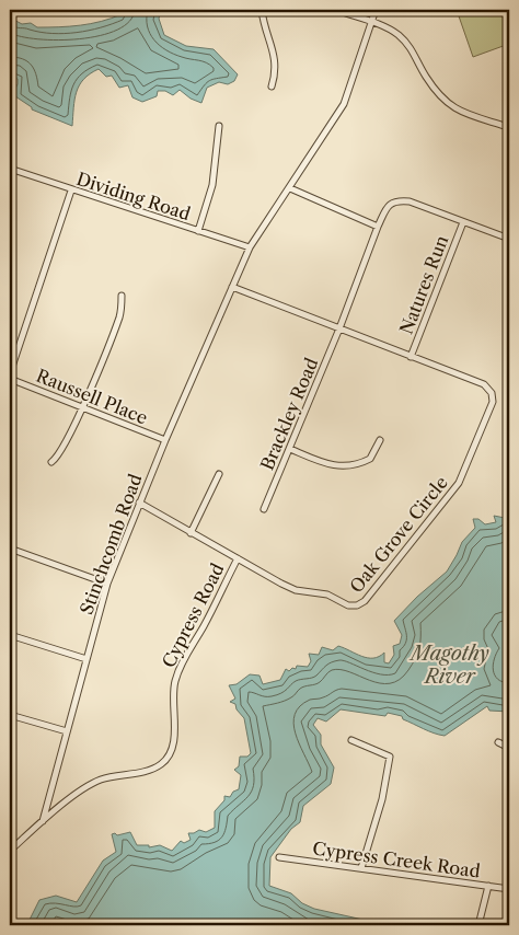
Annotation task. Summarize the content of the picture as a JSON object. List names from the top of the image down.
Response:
{
  "streets": {
    "street": [
      "Dividing Road",
      "Natures Run",
      "Raussell Place",
      "Brackley Road",
      "Oak Grove Circle",
      "Stinchcomb Road",
      "Cypress Road",
      "Cypress Creek Road"
    ]
  },
  "crossings": [
    ["Dividing Road", "Stinchcomb Road"],
    ["Natures Run", "Brackley Road"],
    ["Natures Run", "Oak Grove Circle"],
    ["Raussell Place", "Stinchcomb Road"],
    ["Brackley Road", "Oak Grove Circle"],
    ["Oak Grove Circle", "Stinchcomb Road"],
    ["Oak Grove Circle", "Cypress Road"],
    ["Stinchcomb Road", "Cypress Road"]
  ],
  "water": ["Magothy River"]
}
